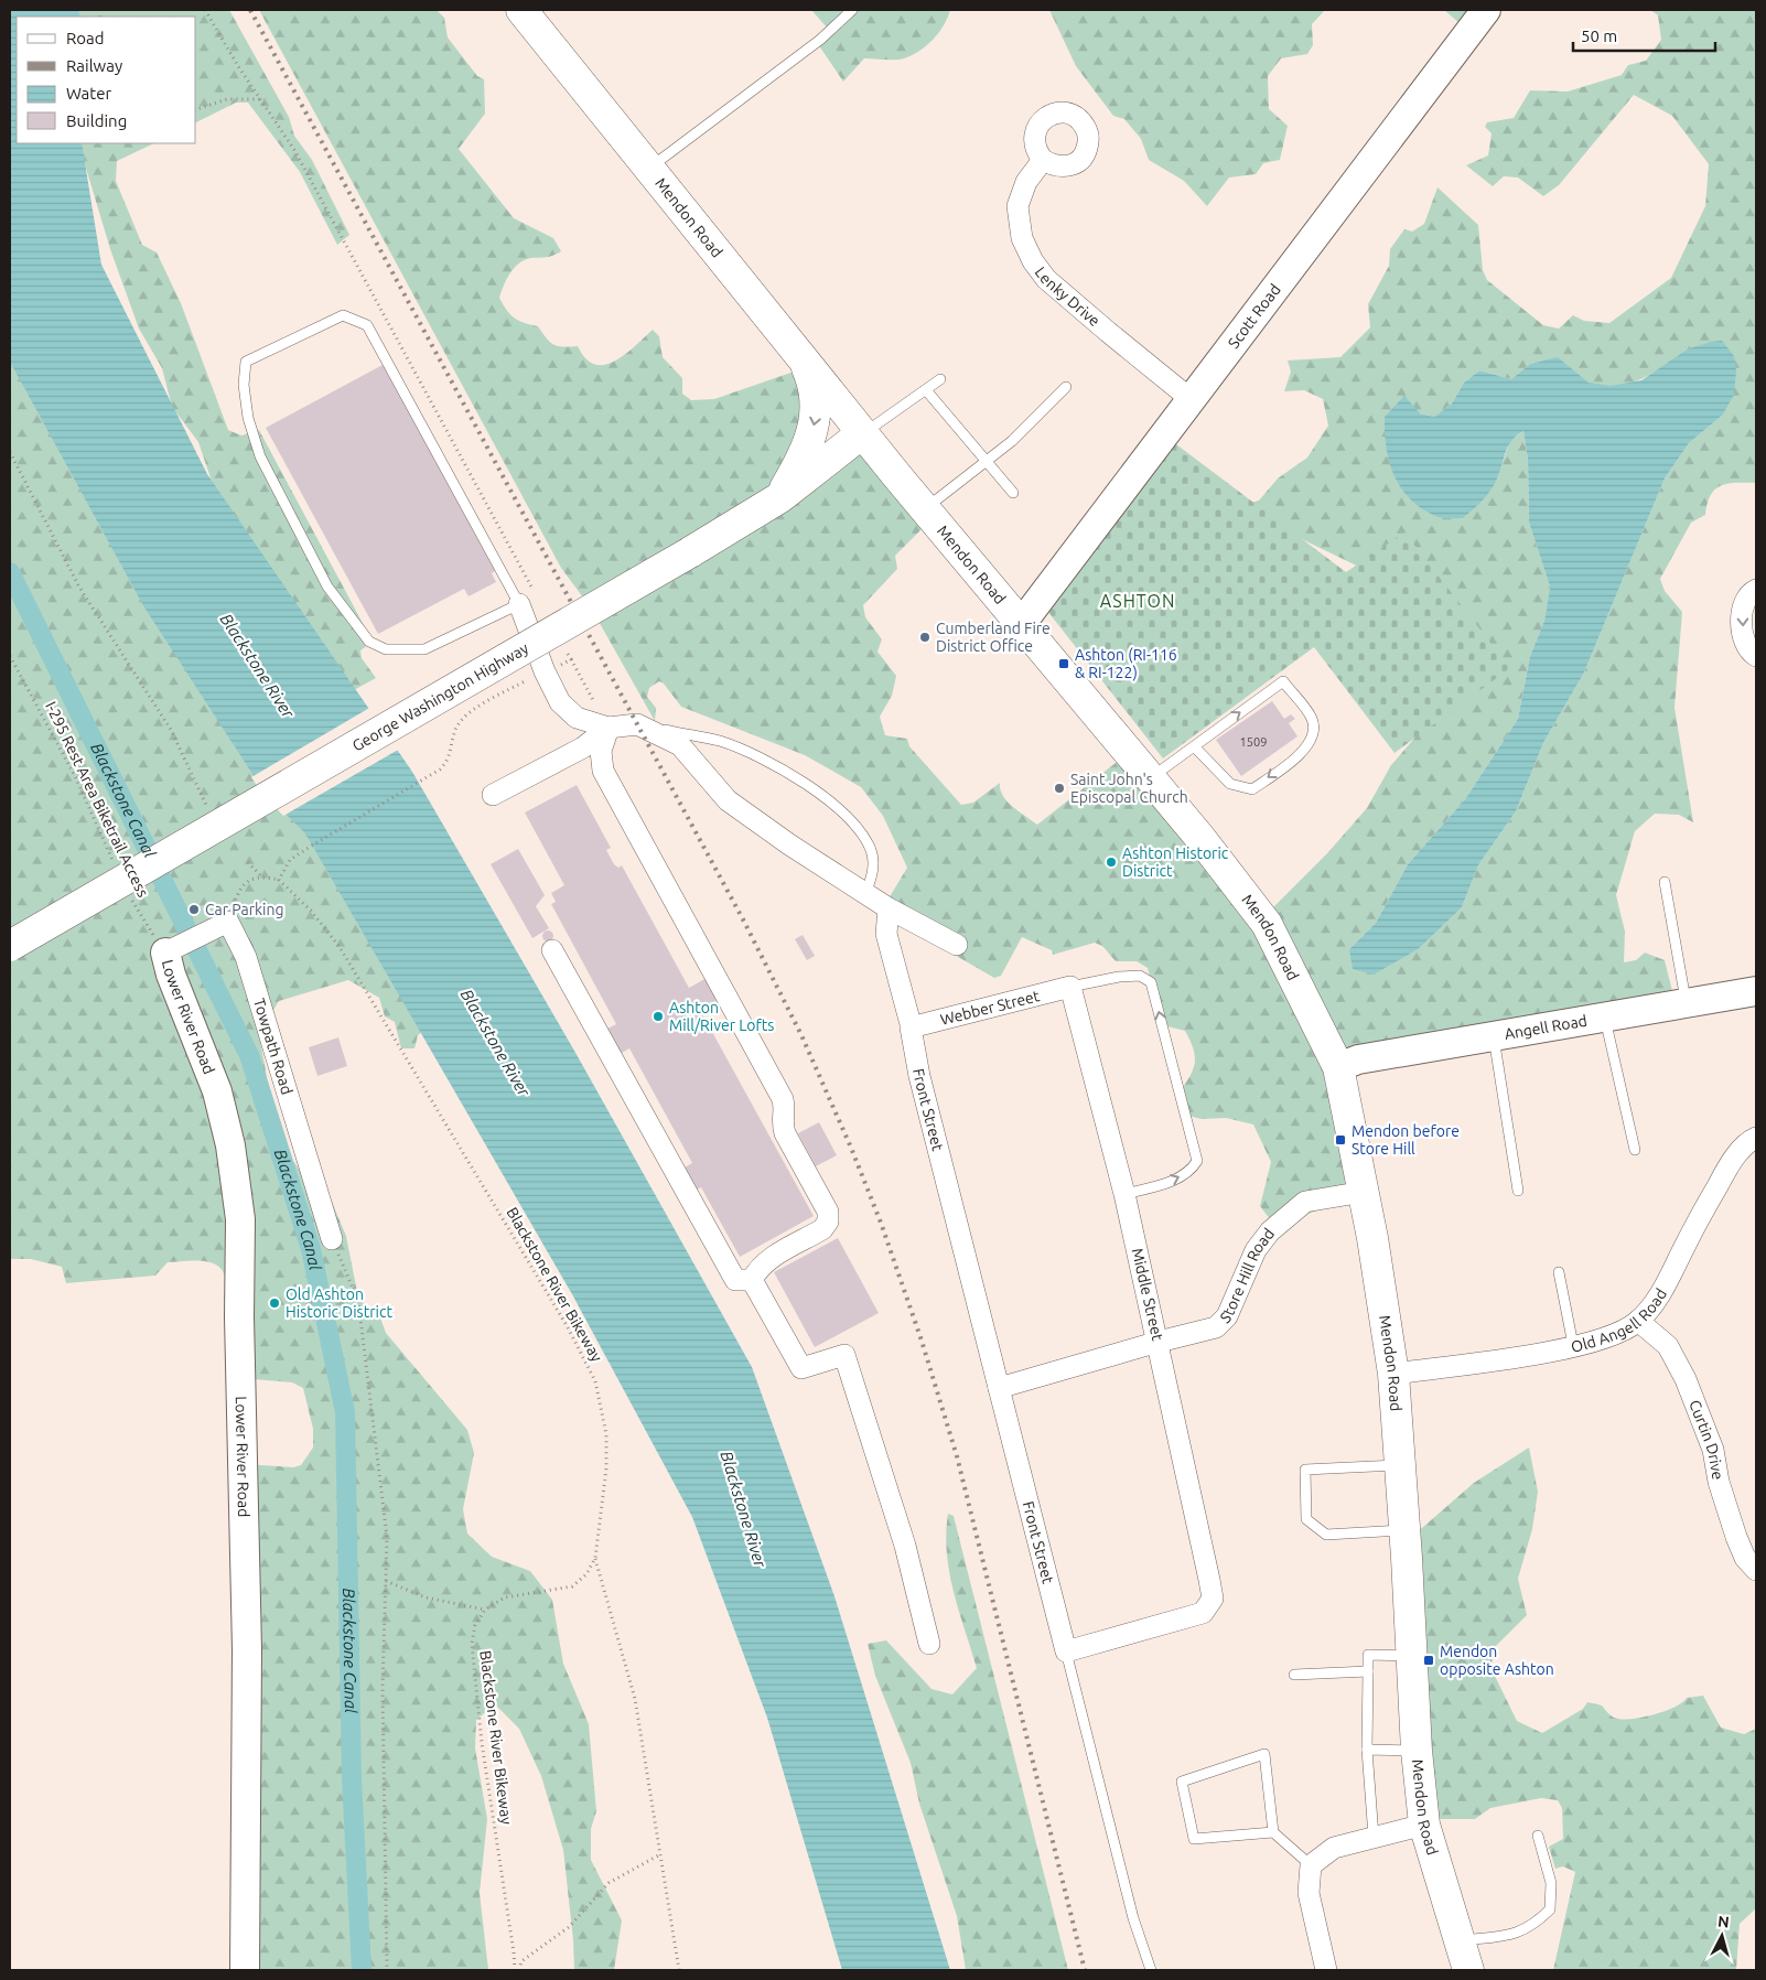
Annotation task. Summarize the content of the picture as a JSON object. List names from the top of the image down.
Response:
{
  "streets": {
    "main road": ["Mendon Road", "George Washington Highway"],
    "street": [
      "Lenky Drive",
      "Scott Road",
      "Webber Street",
      "Lower River Road",
      "Angell Road",
      "Towpath Road",
      "Front Street",
      "Store Hill Road",
      "Middle Street",
      "Old Angell Road",
      "Curtin Drive"
    ],
    "path": ["I-295 Rest Area Biketrail Access", "Blackstone River Bikeway"]
  },
  "crossings": [
    ["Mendon Road", "Scott Road"],
    ["Mendon Road", "George Washington Highway"],
    ["Mendon Road", "Angell Road"],
    ["Mendon Road", "Store Hill Road"],
    ["Mendon Road", "Old Angell Road"],
    ["Lenky Drive", "Scott Road"],
    ["I-295 Rest Area Biketrail Access", "Lower River Road"],
    ["Webber Street", "Front Street"],
    ["Webber Street", "Middle Street"],
    ["Front Street", "Store Hill Road"],
    ["Front Street", "Middle Street"],
    ["Store Hill Road", "Middle Street"],
    ["Old Angell Road", "Curtin Drive"]
  ],
  "districts": ["ASHTON"],
  "water": ["Blackstone River", "Blackstone Canal"],
  "places": {
    "other": [
      "Cumberland Fire District Office",
      "Saint John's Episcopal Church",
      "Ashton Historic District",
      "Car Parking",
      "Ashton Mill/River Lofts",
      "Old Ashton Historic District"
    ],
    "transit": ["Ashton (RI-116 & RI-122)", "Mendon before Store Hill", "Mendon opposite Ashton"]
  },
  "house_numbers": ["1509"],
  "legend": [
    "Road",
    "Railway",
    "Water",
    "Building"
  ],
  "scale_bar": "50 m",
  "north": "top"
}
